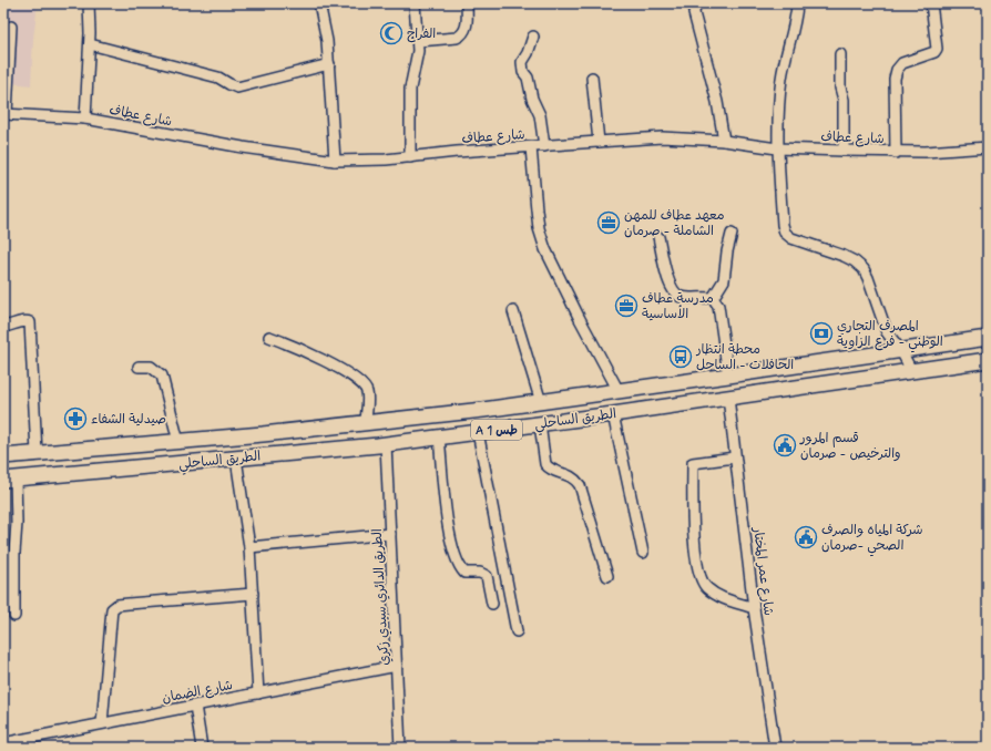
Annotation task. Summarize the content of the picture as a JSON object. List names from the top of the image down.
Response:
{
  "streets": {
    "highway": ["الطريق الساحلي", "A 1 طس"],
    "street": [
      "شارع عطاف",
      "شارع عمر المختار",
      "الطريق الدائري سيدي زكري",
      "شارع الضمان"
    ]
  },
  "crossings": [
    ["الطريق الساحلي", "شارع عمر المختار"],
    ["الطريق الساحلي", "الطريق الدائري سيدي زكري"],
    ["الطريق الدائري سيدي زكري", "شارع الضمان"]
  ],
  "places": {
    "mosque": ["الفراح"],
    "office": ["معهد عطاف للمهن الشاملة - صرمان", "مدرسة عطاف الأساسية"],
    "bank": ["المصرف التجاري الوطني - فرع الزاوية"],
    "bus stop": ["محطة انتظار الحافلات - الساحل"],
    "pharmacy": ["صيدلية الشفاء"],
    "public building": ["قسم المرور والترخيص - صرمان", "شركة المياه والصرف الصحي -صرمان"]
  }
}
